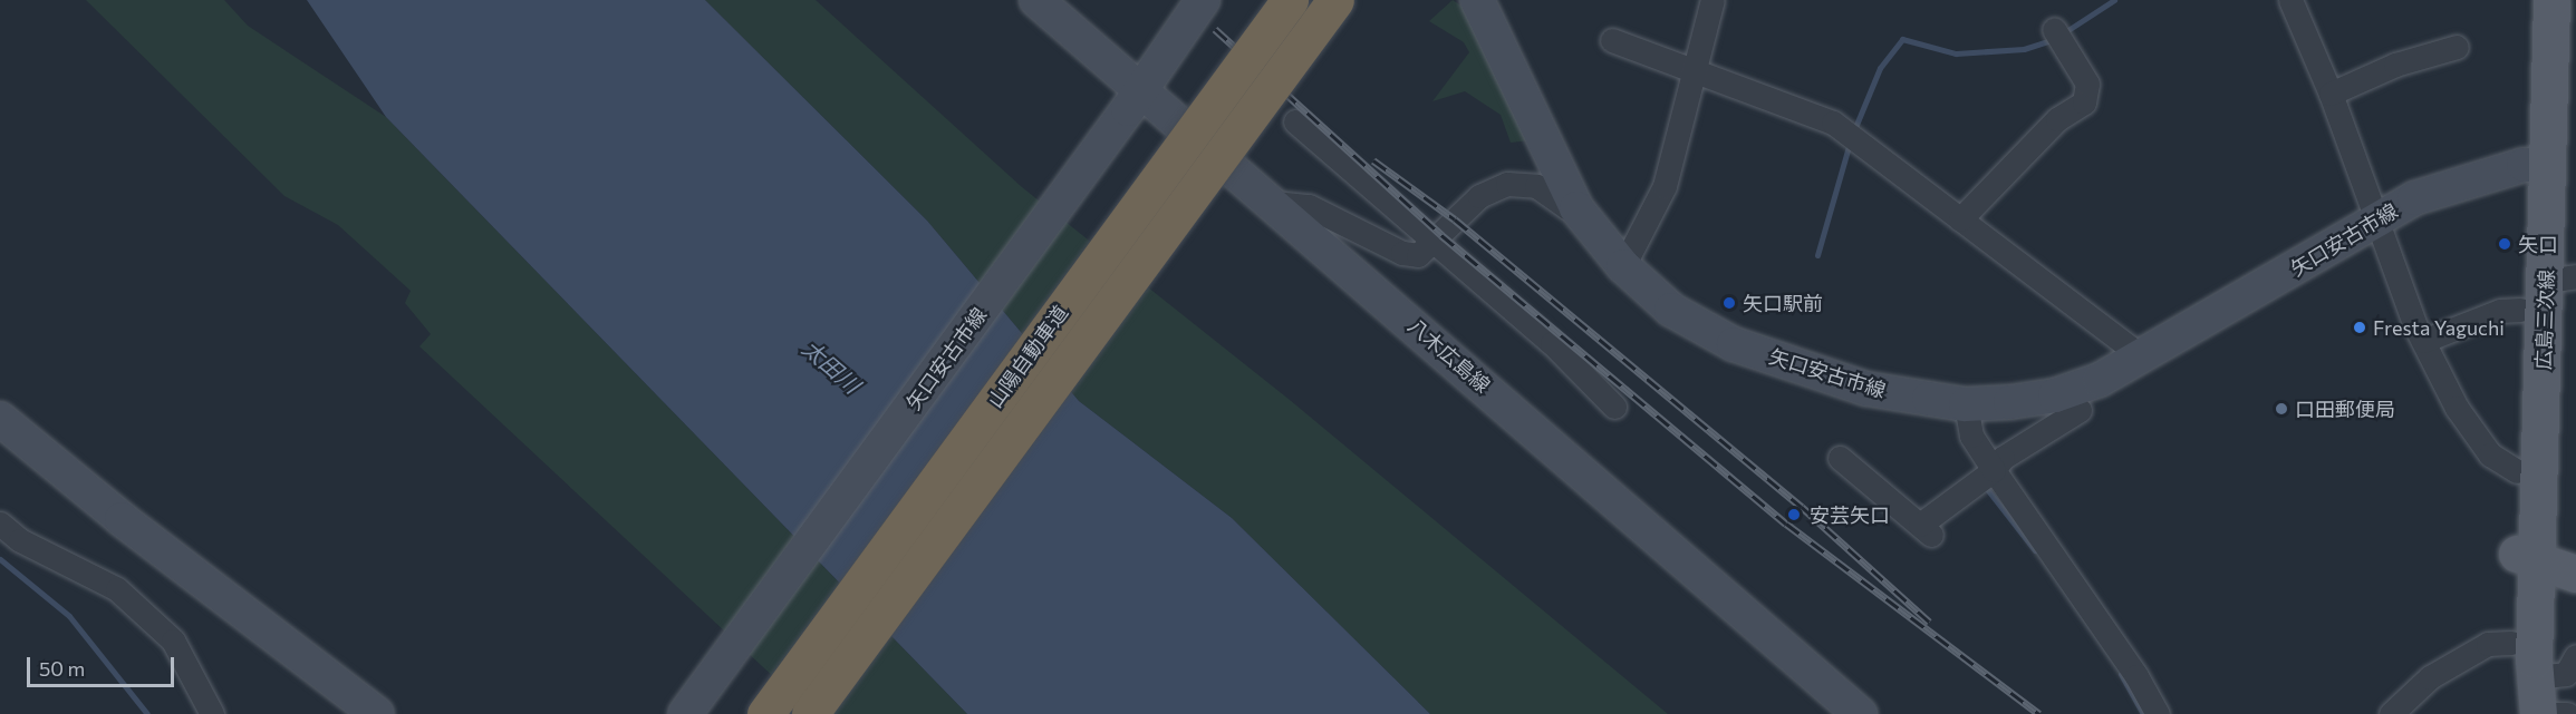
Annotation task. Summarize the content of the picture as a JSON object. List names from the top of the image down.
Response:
{
  "streets": {
    "highway": ["山陽自動車道"],
    "main road": ["矢口安古市線", "広島三次線", "八木広島線"]
  },
  "crossings": [
    ["矢口安古市線", "広島三次線"],
    ["矢口安古市線", "八木広島線"]
  ],
  "water": ["太田川"],
  "places": [
    "矢口",
    "矢口駅前",
    "Fresta Yaguchi",
    "口田郵便局",
    "安芸矢口"
  ],
  "scale_bar": "50 m"
}
